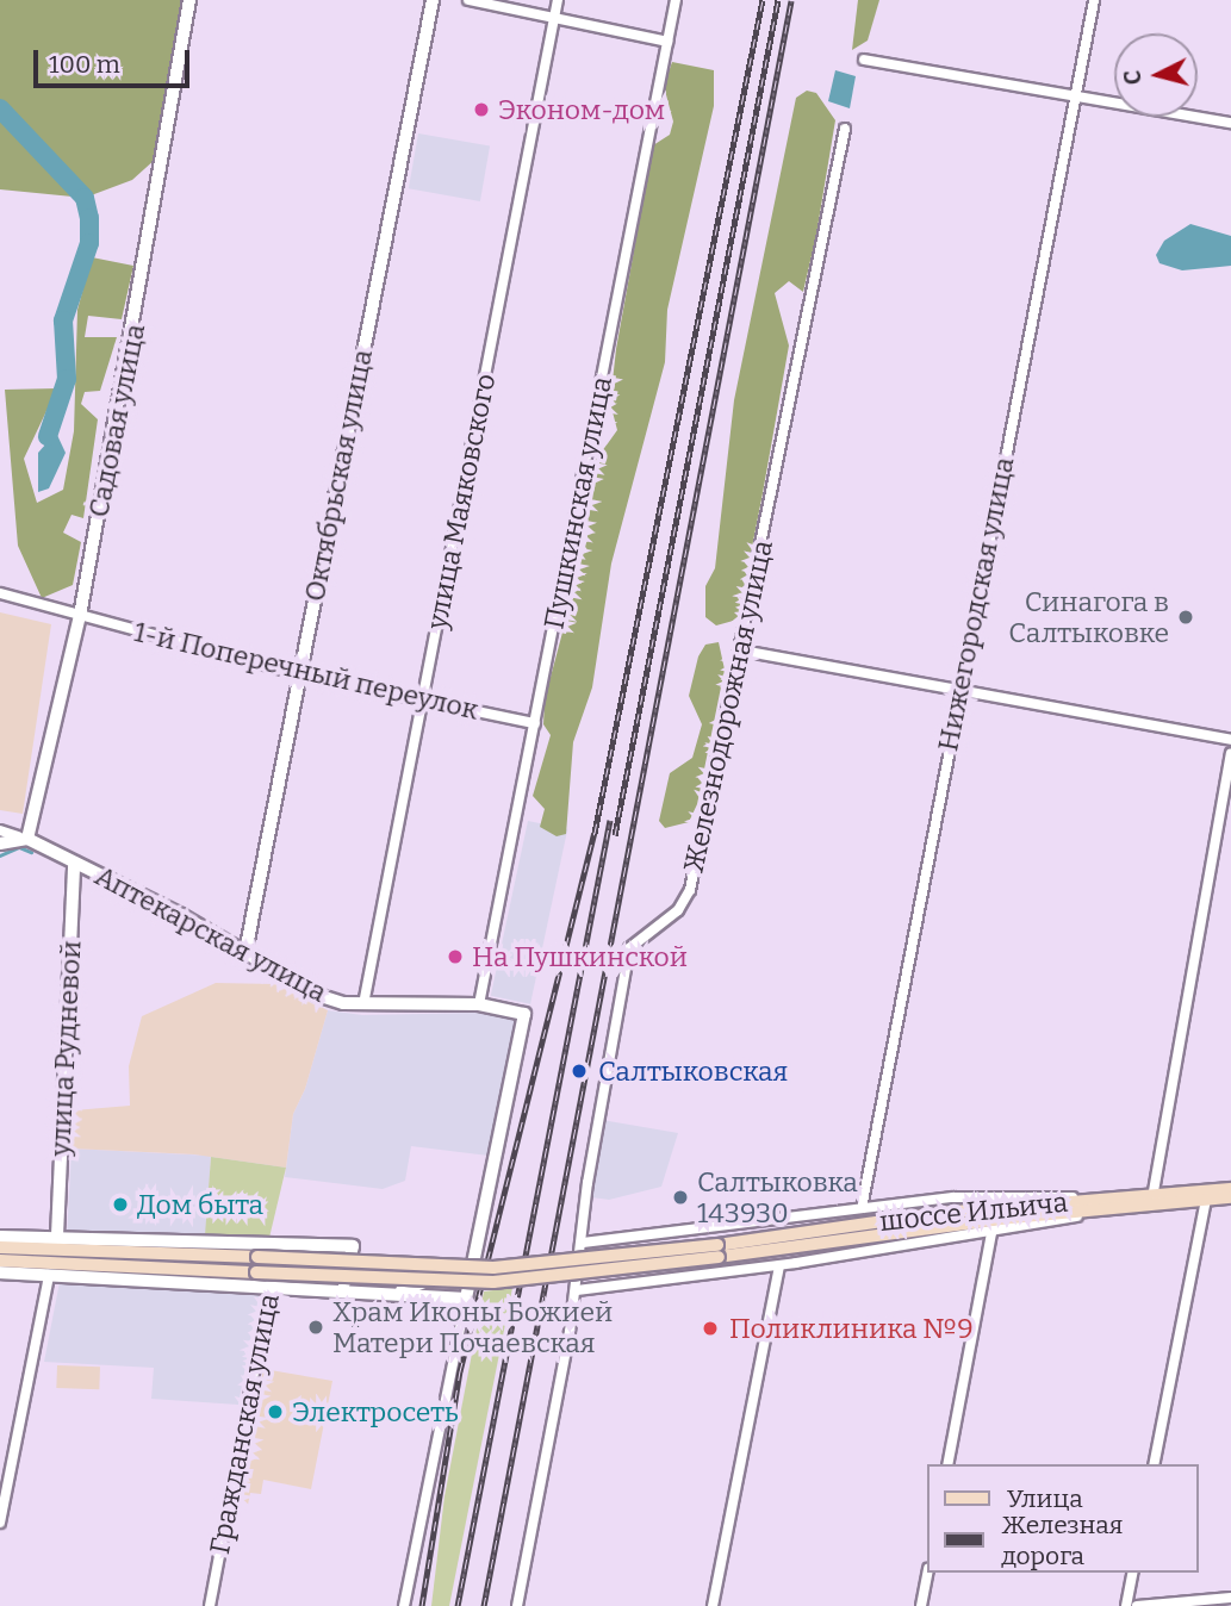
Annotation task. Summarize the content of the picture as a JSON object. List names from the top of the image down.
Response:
{
  "streets": {
    "main road": ["шоссе Ильича"],
    "street": [
      "Садовая улица",
      "Октябрьская улица",
      "улица Маяковского",
      "Пушкинская улица",
      "Нижегородская улица",
      "1-й Поперечный переулок",
      "Железнодорожная улица",
      "Аптекарская улица",
      "улица Рудневой",
      "Гражданская улица"
    ]
  },
  "crossings": [
    ["Садовая улица", "1-й Поперечный переулок"],
    ["Садовая улица", "Аптекарская улица"],
    ["Октябрьская улица", "1-й Поперечный переулок"],
    ["Октябрьская улица", "Аптекарская улица"],
    ["улица Маяковского", "1-й Поперечный переулок"],
    ["улица Маяковского", "Аптекарская улица"],
    ["Пушкинская улица", "1-й Поперечный переулок"],
    ["Пушкинская улица", "Аптекарская улица"],
    ["Аптекарская улица", "улица Рудневой"]
  ],
  "places": [
    "Эконом-дом",
    "Синагога в Салтыковке",
    "На Пушкинской",
    "Салтыковская",
    "Салтыковка 143930",
    "Дом быта",
    "Храм Иконы Божией Матери Почаевская",
    "Поликлиника №9",
    "Электросеть"
  ],
  "legend": ["Улица", "Железная дорога"],
  "scale_bar": "100 m",
  "north": "left"
}
